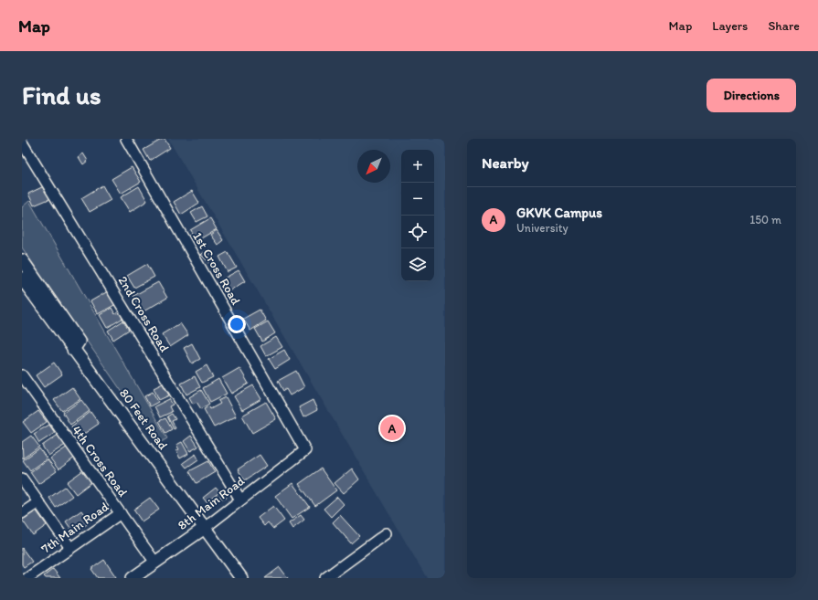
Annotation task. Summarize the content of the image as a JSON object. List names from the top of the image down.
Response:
{
  "streets": {
    "street": [
      "1st Cross Road",
      "2nd Cross Road",
      "80 Feet Road",
      "4th Cross Road",
      "8th Main Road",
      "7th Main Road"
    ]
  },
  "crossings": [
    ["1st Cross Road", "8th Main Road"],
    ["2nd Cross Road", "8th Main Road"],
    ["80 Feet Road", "8th Main Road"],
    ["4th Cross Road", "8th Main Road"],
    ["4th Cross Road", "7th Main Road"]
  ],
  "north": "bottom left",
  "page": {
    "header": "Map",
    "nav": ["Map", "Layers", "Share"],
    "buttons": "Directions",
    "title": "Find us",
    "heading": "Nearby",
    "map_buttons": ["+", "−"],
    "list": [
      {
        "mark": "A",
        "name": "GKVK Campus",
        "note": "University",
        "value": "150 m"
      }
    ],
    "pins": "A"
  }
}
